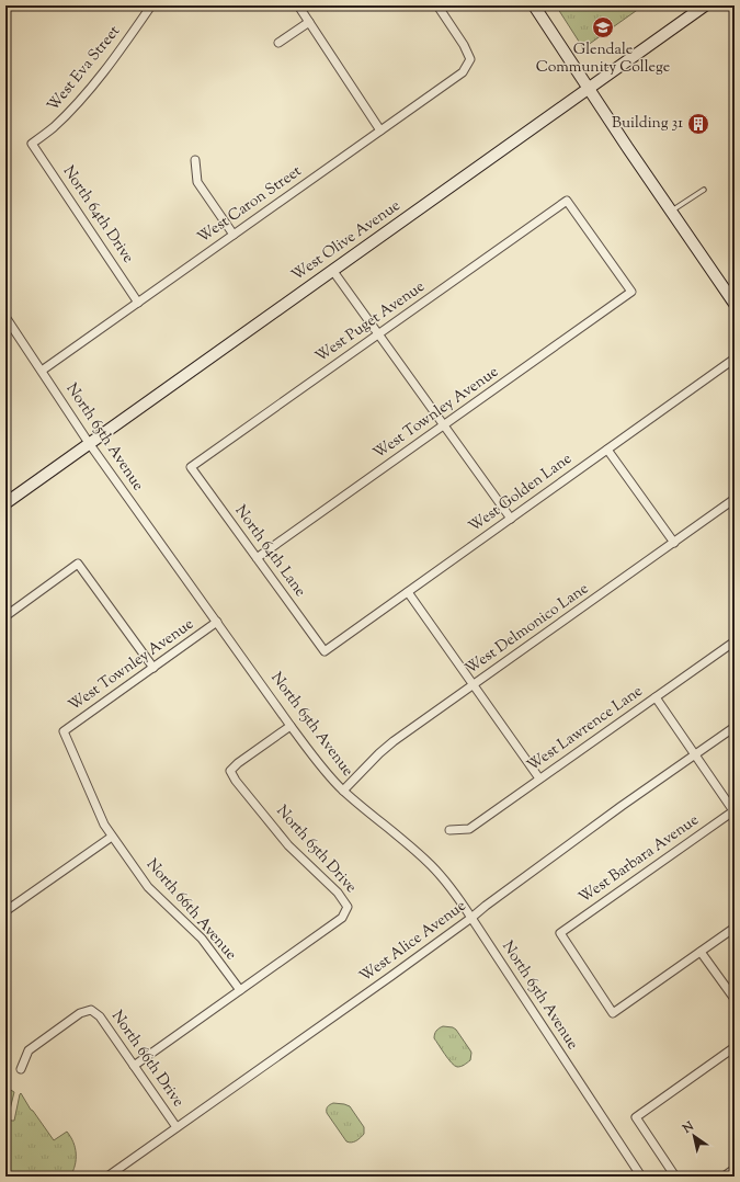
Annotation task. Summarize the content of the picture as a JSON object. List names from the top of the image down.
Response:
{
  "streets": {
    "main road": ["West Olive Avenue"],
    "street": [
      "West Eva Street",
      "West Caron Street",
      "North 64th Drive",
      "West Puget Avenue",
      "West Townley Avenue",
      "North 65th Avenue",
      "West Golden Lane",
      "North 64th Lane",
      "West Delmonico Lane",
      "West Lawrence Lane",
      "North 65th Drive",
      "West Barbara Avenue",
      "North 66th Avenue",
      "West Alice Avenue",
      "North 66th Drive"
    ]
  },
  "crossings": [
    ["West Eva Street", "North 64th Drive"],
    ["West Caron Street", "North 64th Drive"],
    ["West Caron Street", "North 65th Avenue"],
    ["West Olive Avenue", "North 65th Avenue"],
    ["West Puget Avenue", "West Townley Avenue"],
    ["West Puget Avenue", "North 64th Lane"],
    ["West Townley Avenue", "North 65th Avenue"],
    ["West Townley Avenue", "North 64th Lane"],
    ["West Townley Avenue", "North 66th Avenue"],
    ["North 65th Avenue", "West Delmonico Lane"],
    ["North 65th Avenue", "North 65th Drive"],
    ["North 65th Avenue", "West Alice Avenue"],
    ["West Golden Lane", "North 64th Lane"],
    ["North 65th Drive", "North 66th Avenue"],
    ["West Alice Avenue", "North 66th Drive"]
  ],
  "places": {
    "school or university": ["Glendale Community College"],
    "building": ["Building 31"]
  },
  "north": "top left"
}
